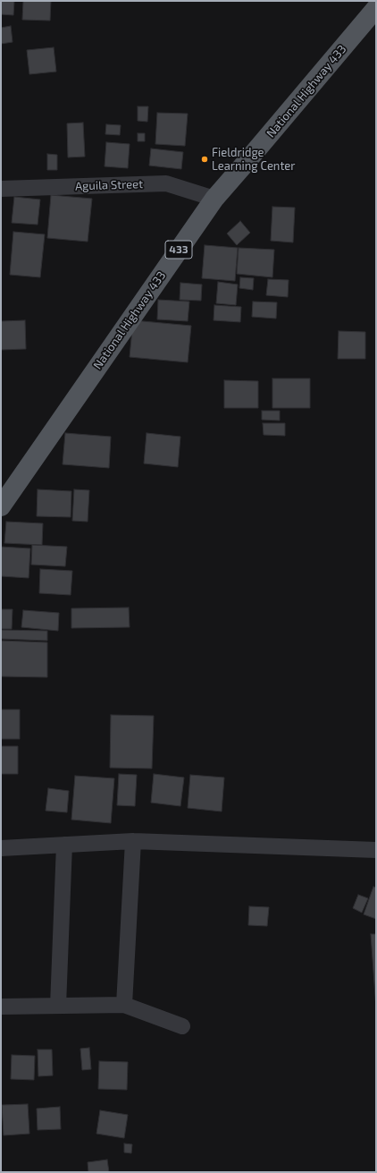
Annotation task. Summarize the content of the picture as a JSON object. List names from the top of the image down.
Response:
{
  "streets": {
    "main road": ["National Highway 433", "433"],
    "street": ["Aguila Street"]
  },
  "crossings": [
    ["National Highway 433", "Aguila Street"]
  ],
  "places": ["Fieldridge Learning Center"]
}
